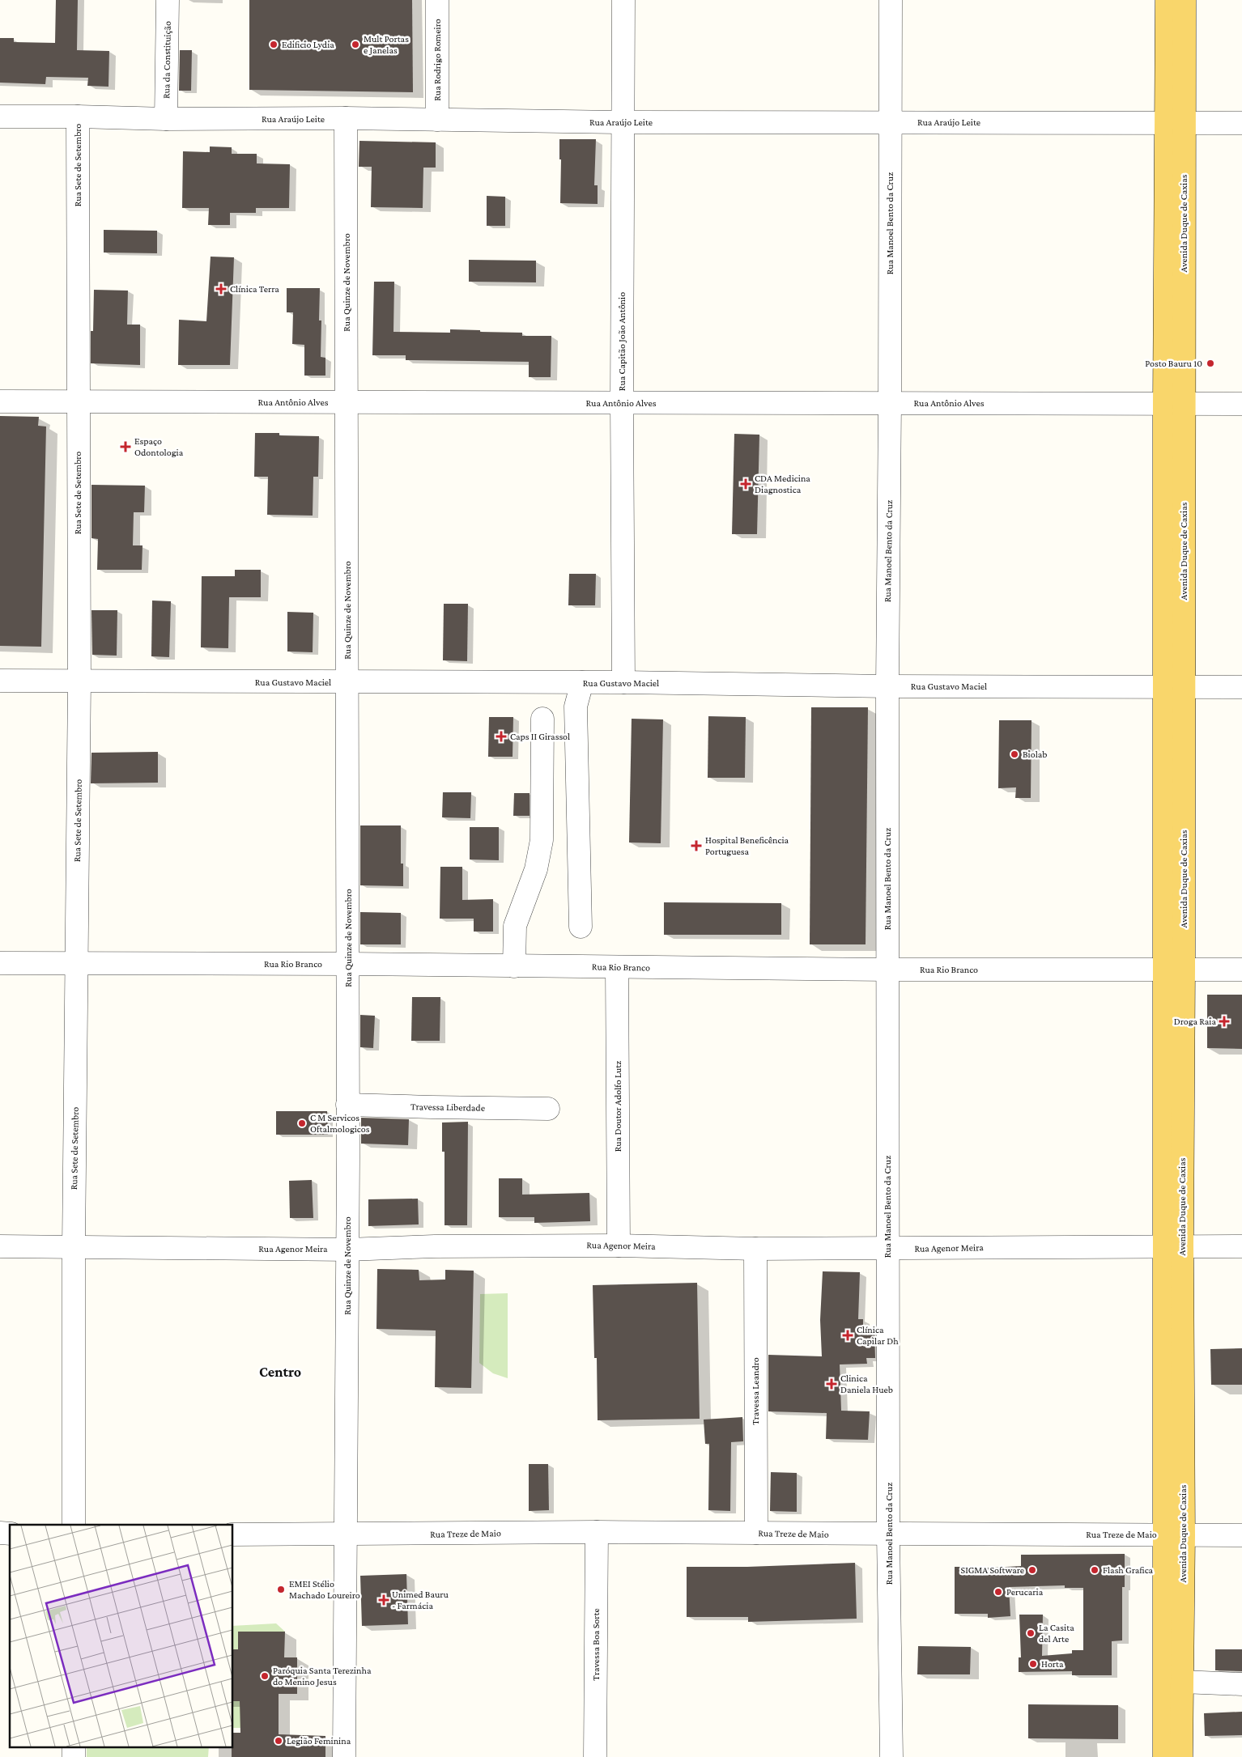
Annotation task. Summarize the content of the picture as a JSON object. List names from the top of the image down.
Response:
{
  "streets": {
    "main road": ["Avenida Duque de Caxias"],
    "street": [
      "Rua da Constituição",
      "Rua Rodrigo Romeiro",
      "Rua Araújo Leite",
      "Rua Sete de Setembro",
      "Rua Manoel Bento da Cruz",
      "Rua Quinze de Novembro",
      "Rua Capitão João Antônio",
      "Rua Antônio Alves",
      "Rua Gustavo Maciel",
      "Rua Rio Branco",
      "Rua Doutor Adolfo Lutz",
      "Travessa Liberdade",
      "Rua Agenor Meira",
      "Travessa Leandro",
      "Rua Treze de Maio",
      "Travessa Boa Sorte"
    ]
  },
  "crossings": [
    ["Rua da Constituição", "Rua Araújo Leite"],
    ["Rua Rodrigo Romeiro", "Rua Araújo Leite"],
    ["Rua Araújo Leite", "Rua Sete de Setembro"],
    ["Rua Araújo Leite", "Rua Manoel Bento da Cruz"],
    ["Rua Araújo Leite", "Avenida Duque de Caxias"],
    ["Rua Araújo Leite", "Rua Quinze de Novembro"],
    ["Rua Araújo Leite", "Rua Capitão João Antônio"],
    ["Rua Sete de Setembro", "Rua Antônio Alves"],
    ["Rua Sete de Setembro", "Rua Gustavo Maciel"],
    ["Rua Sete de Setembro", "Rua Rio Branco"],
    ["Rua Sete de Setembro", "Rua Agenor Meira"],
    ["Rua Manoel Bento da Cruz", "Rua Antônio Alves"],
    ["Rua Manoel Bento da Cruz", "Rua Gustavo Maciel"],
    ["Rua Manoel Bento da Cruz", "Rua Rio Branco"],
    ["Rua Manoel Bento da Cruz", "Rua Agenor Meira"],
    ["Rua Manoel Bento da Cruz", "Rua Treze de Maio"],
    ["Avenida Duque de Caxias", "Rua Antônio Alves"],
    ["Avenida Duque de Caxias", "Rua Gustavo Maciel"],
    ["Avenida Duque de Caxias", "Rua Rio Branco"],
    ["Avenida Duque de Caxias", "Rua Agenor Meira"],
    ["Avenida Duque de Caxias", "Rua Treze de Maio"],
    ["Rua Quinze de Novembro", "Rua Antônio Alves"],
    ["Rua Quinze de Novembro", "Rua Gustavo Maciel"],
    ["Rua Quinze de Novembro", "Rua Rio Branco"],
    ["Rua Quinze de Novembro", "Travessa Liberdade"],
    ["Rua Quinze de Novembro", "Rua Agenor Meira"],
    ["Rua Quinze de Novembro", "Rua Treze de Maio"],
    ["Rua Capitão João Antônio", "Rua Antônio Alves"],
    ["Rua Capitão João Antônio", "Rua Gustavo Maciel"],
    ["Rua Rio Branco", "Rua Doutor Adolfo Lutz"],
    ["Rua Doutor Adolfo Lutz", "Rua Agenor Meira"],
    ["Rua Agenor Meira", "Travessa Leandro"],
    ["Travessa Leandro", "Rua Treze de Maio"],
    ["Rua Treze de Maio", "Travessa Boa Sorte"]
  ],
  "districts": ["Centro"],
  "places": {
    "other": [
      "Edificio Lydia",
      "Mult Portas e Janelas",
      "Posto Bauru 10",
      "Biolab",
      "C M Servicos Oftalmologicos",
      "SIGMA Software",
      "Flash Grafica",
      "EMEI Stélio Machado Loureiro",
      "Perucaria",
      "La Casita del Arte",
      "Horta",
      "Paróquia Santa Terezinha do Menino Jesus",
      "Legião Feminina"
    ],
    "health": [
      "Clínica Terra",
      "Espaço Odontologia",
      "CDA Medicina Diagnostica",
      "Caps II Girassol",
      "Hospital Beneficência Portuguesa",
      "Droga Raia",
      "Clínica Capilar Dh",
      "Clinica Daniela Hueb",
      "Unimed Bauru - Farmácia"
    ]
  }
}
